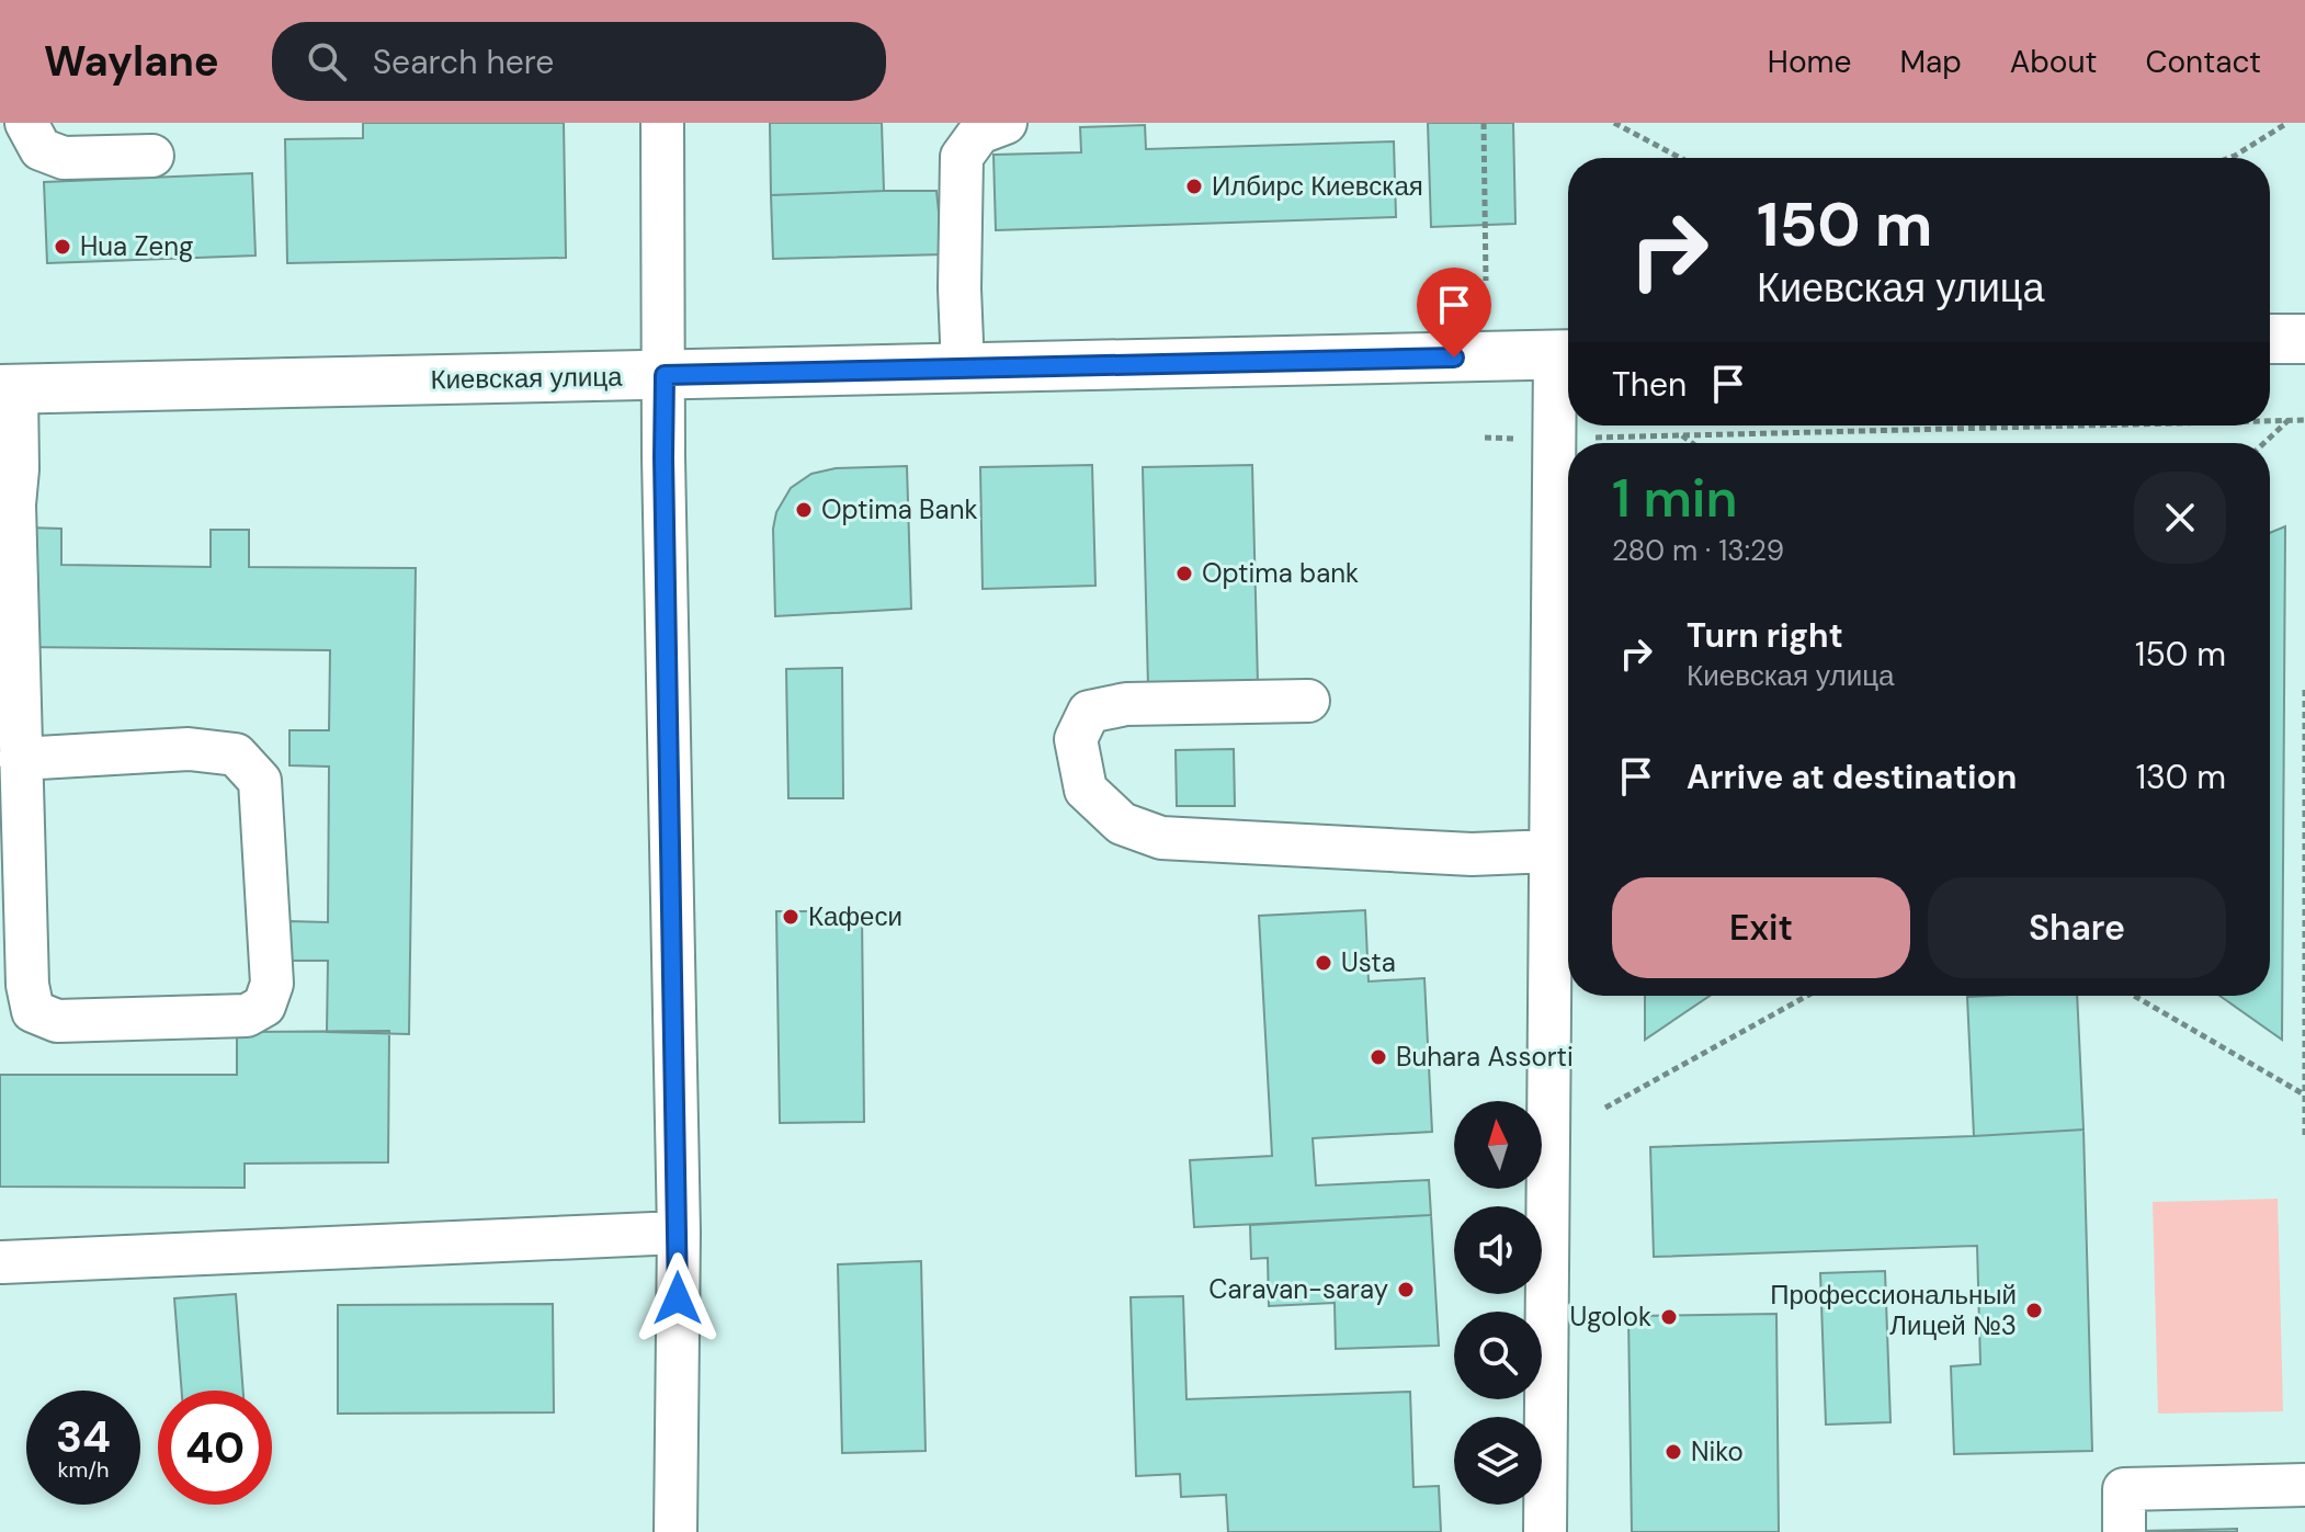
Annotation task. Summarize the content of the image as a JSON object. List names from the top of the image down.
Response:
{
  "streets": {
    "main road": ["Киевская улица"]
  },
  "places": [
    "Илбирс Киевская",
    "Hua Zeng",
    "Optima Bank",
    "Optima bank",
    "Кафеси",
    "Usta",
    "Buhara Assorti",
    "Caravan-saray",
    "Профессиональный Лицей №3",
    "Ugolok",
    "Niko"
  ],
  "north": "top",
  "page": {
    "header": "Waylane",
    "search": "Search here",
    "nav": [
      "Home",
      "Map",
      "About",
      "Contact"
    ],
    "turn": ["150 m", "Киевская улица"],
    "then": "Then",
    "heading": ["1 min", "280 m · 13:29"],
    "list": [
      {
        "name": "Turn right",
        "note": "Киевская улица",
        "value": "150 m"
      },
      {
        "name": "Arrive at destination",
        "value": "130 m"
      }
    ],
    "buttons": ["Exit", "Share"],
    "speed": "34 km/h",
    "limit": "40"
  }
}
